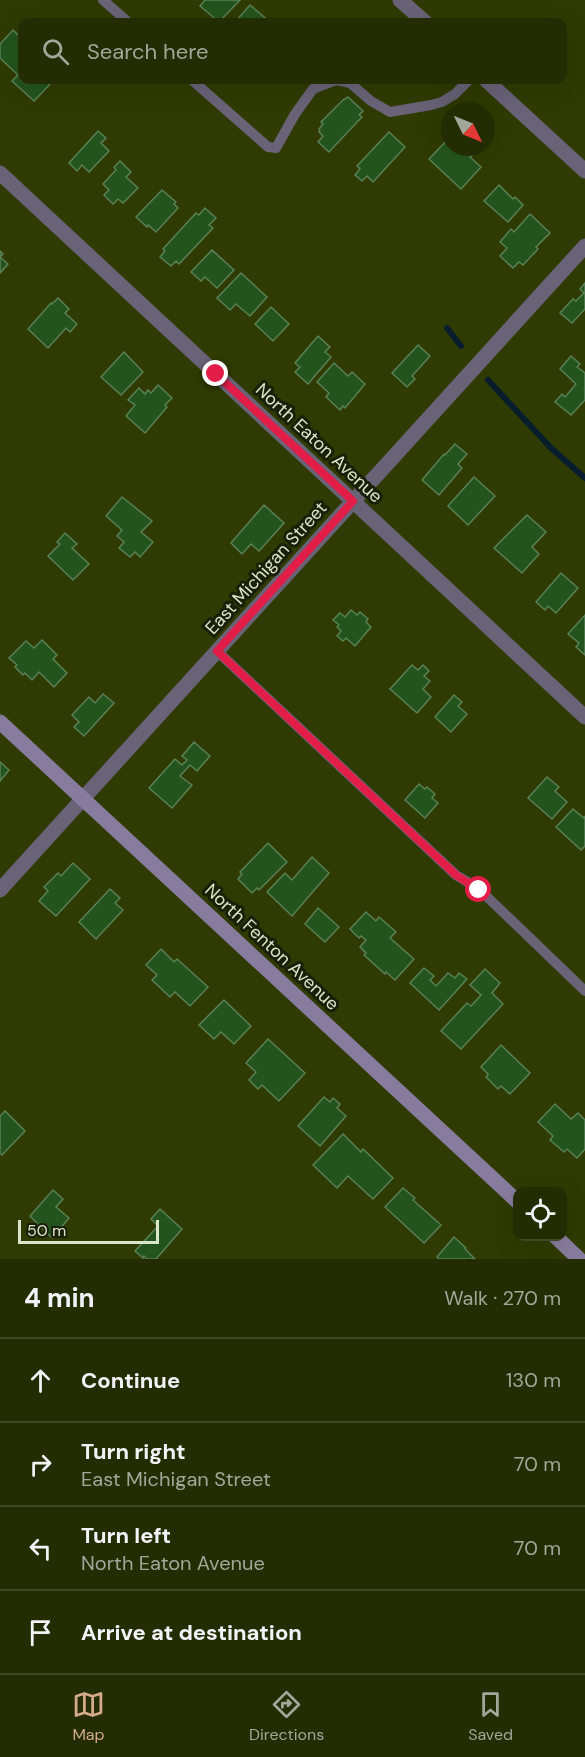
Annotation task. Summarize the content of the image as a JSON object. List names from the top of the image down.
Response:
{
  "streets": {
    "street": ["North Eaton Avenue", "East Michigan Street", "North Fenton Avenue"]
  },
  "crossings": [
    ["North Eaton Avenue", "East Michigan Street"],
    ["East Michigan Street", "North Fenton Avenue"]
  ],
  "scale_bar": "50 m",
  "north": "bottom right",
  "page": {
    "search": "Search here",
    "scale": "50 m",
    "heading": ["4 min", "Walk · 270 m"],
    "list": [
      ["Continue", "130 m"],
      ["Turn right", "East Michigan Street", "70 m"],
      ["Turn left", "North Eaton Avenue", "70 m"],
      "Arrive at destination"
    ],
    "nav": ["Map", "Directions", "Saved"]
  }
}
